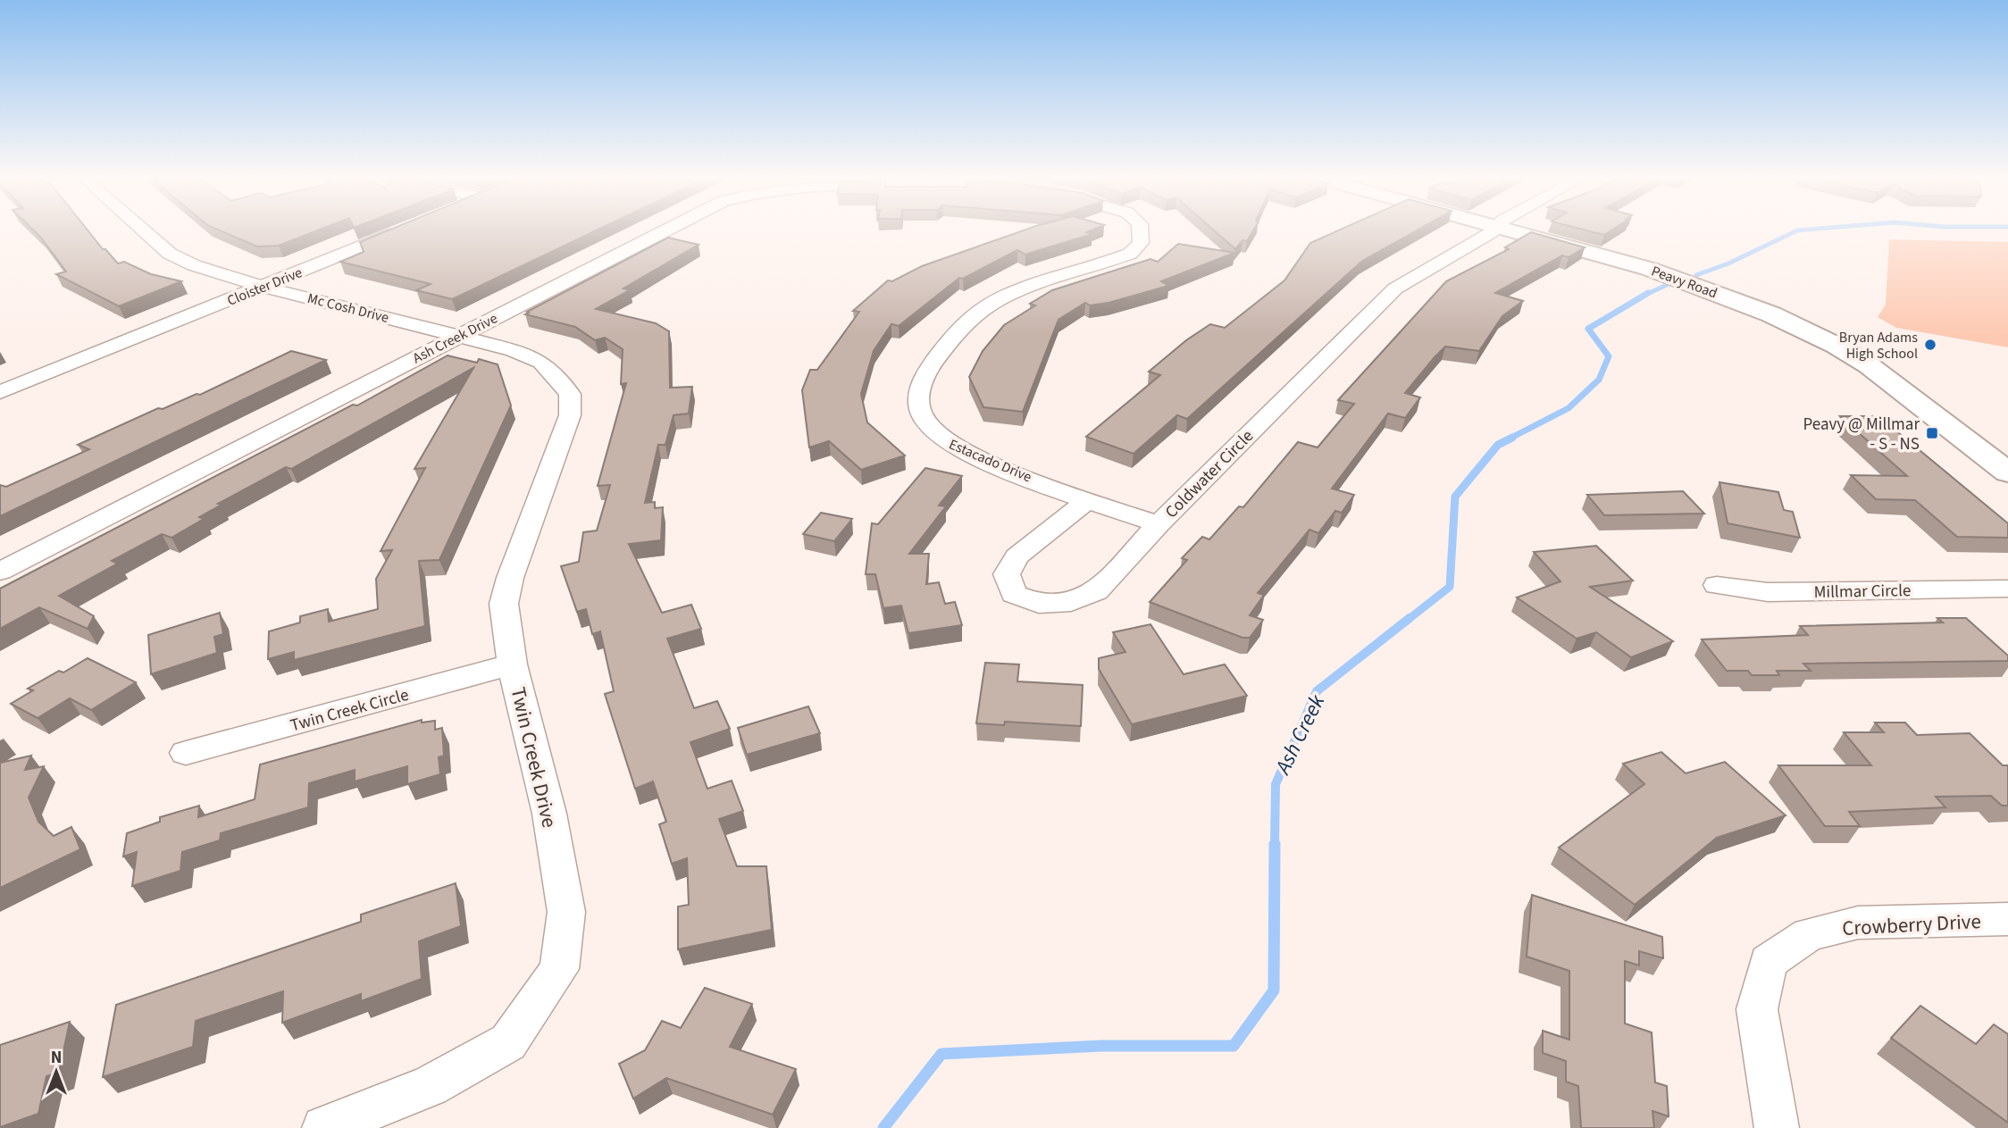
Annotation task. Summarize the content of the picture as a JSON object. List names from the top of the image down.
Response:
{
  "streets": {
    "street": [
      "Peavy Road",
      "Cloister Drive",
      "Mc Cosh Drive",
      "Ash Creek Drive",
      "Estacado Drive",
      "Coldwater Circle",
      "Millmar Circle",
      "Twin Creek Circle",
      "Twin Creek Drive",
      "Crowberry Drive"
    ]
  },
  "crossings": [
    ["Cloister Drive", "Mc Cosh Drive"],
    ["Mc Cosh Drive", "Ash Creek Drive"],
    ["Mc Cosh Drive", "Twin Creek Drive"],
    ["Ash Creek Drive", "Twin Creek Drive"],
    ["Estacado Drive", "Coldwater Circle"],
    ["Twin Creek Circle", "Twin Creek Drive"]
  ],
  "water": ["Ash Creek"],
  "places": {
    "other": ["Bryan Adams High School"],
    "transit": ["Peavy @ Millmar - S - NS"]
  },
  "north": "top"
}
